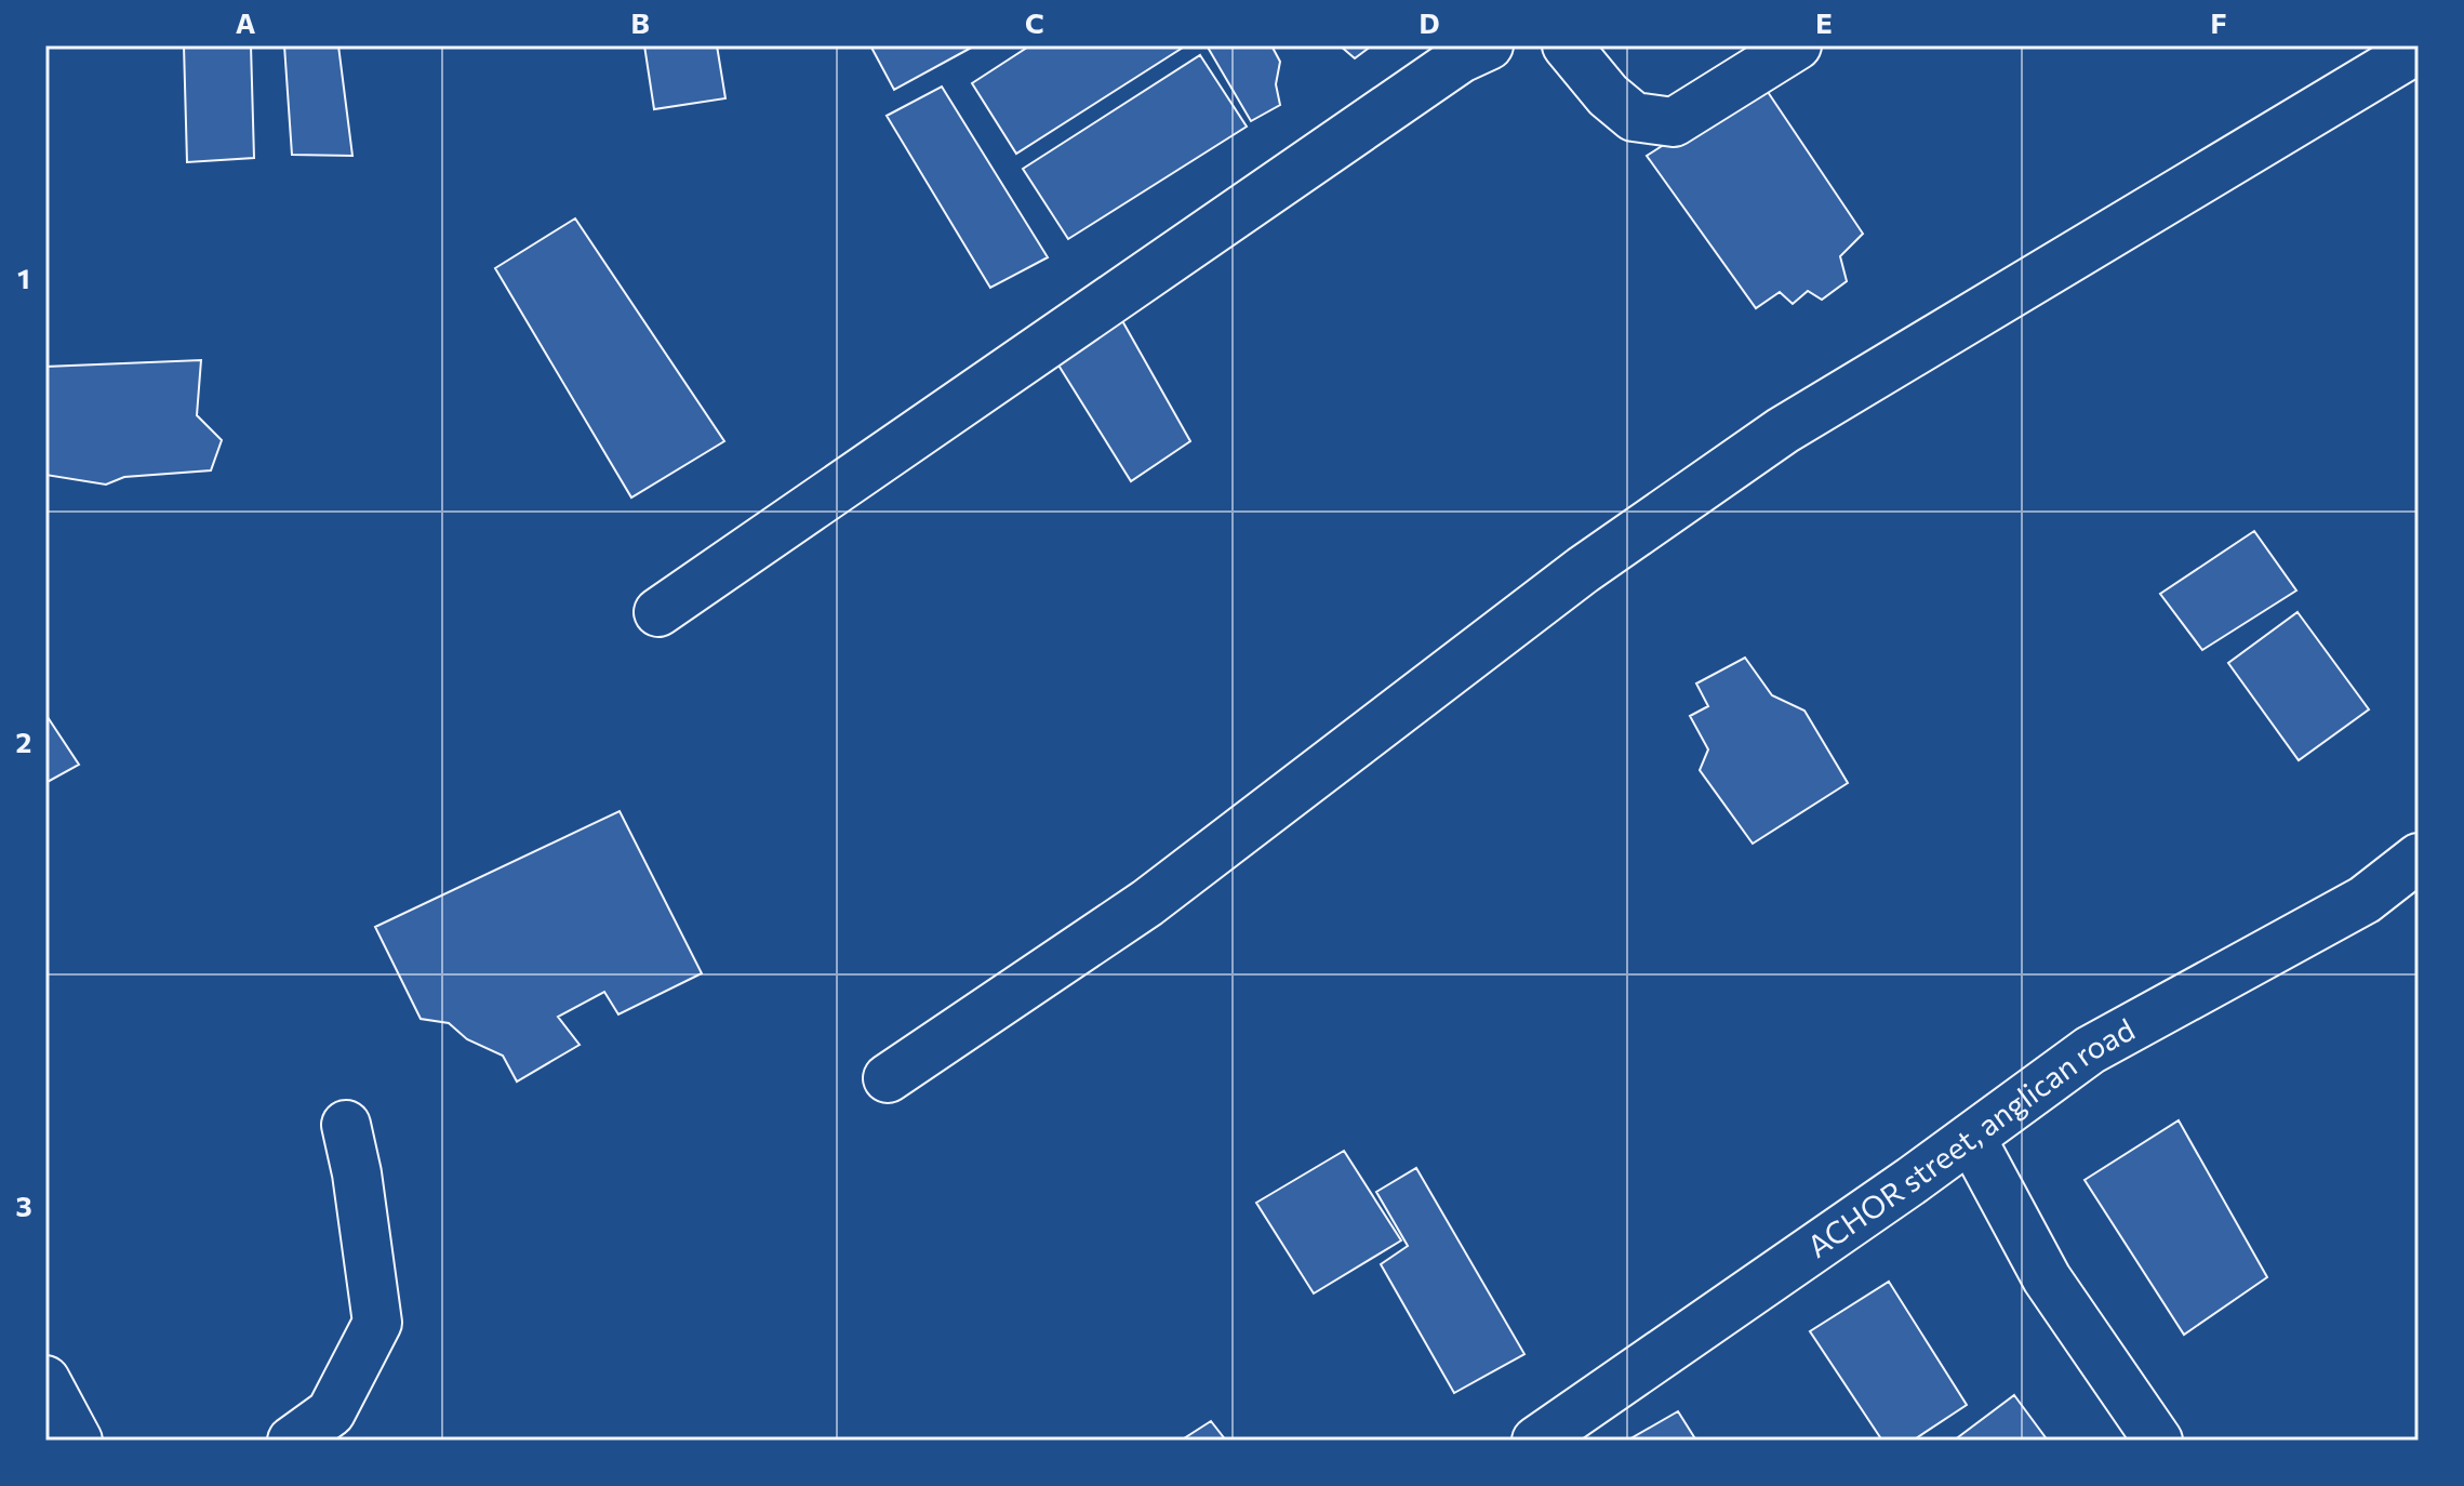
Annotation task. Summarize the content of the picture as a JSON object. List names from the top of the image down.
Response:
{
  "streets": {
    "street": ["ACHOR street, anglican road"]
  },
  "grid": {
    "columns": [
      "A",
      "B",
      "C",
      "D",
      "E",
      "F"
    ],
    "rows": ["1", "2", "3"]
  }
}
